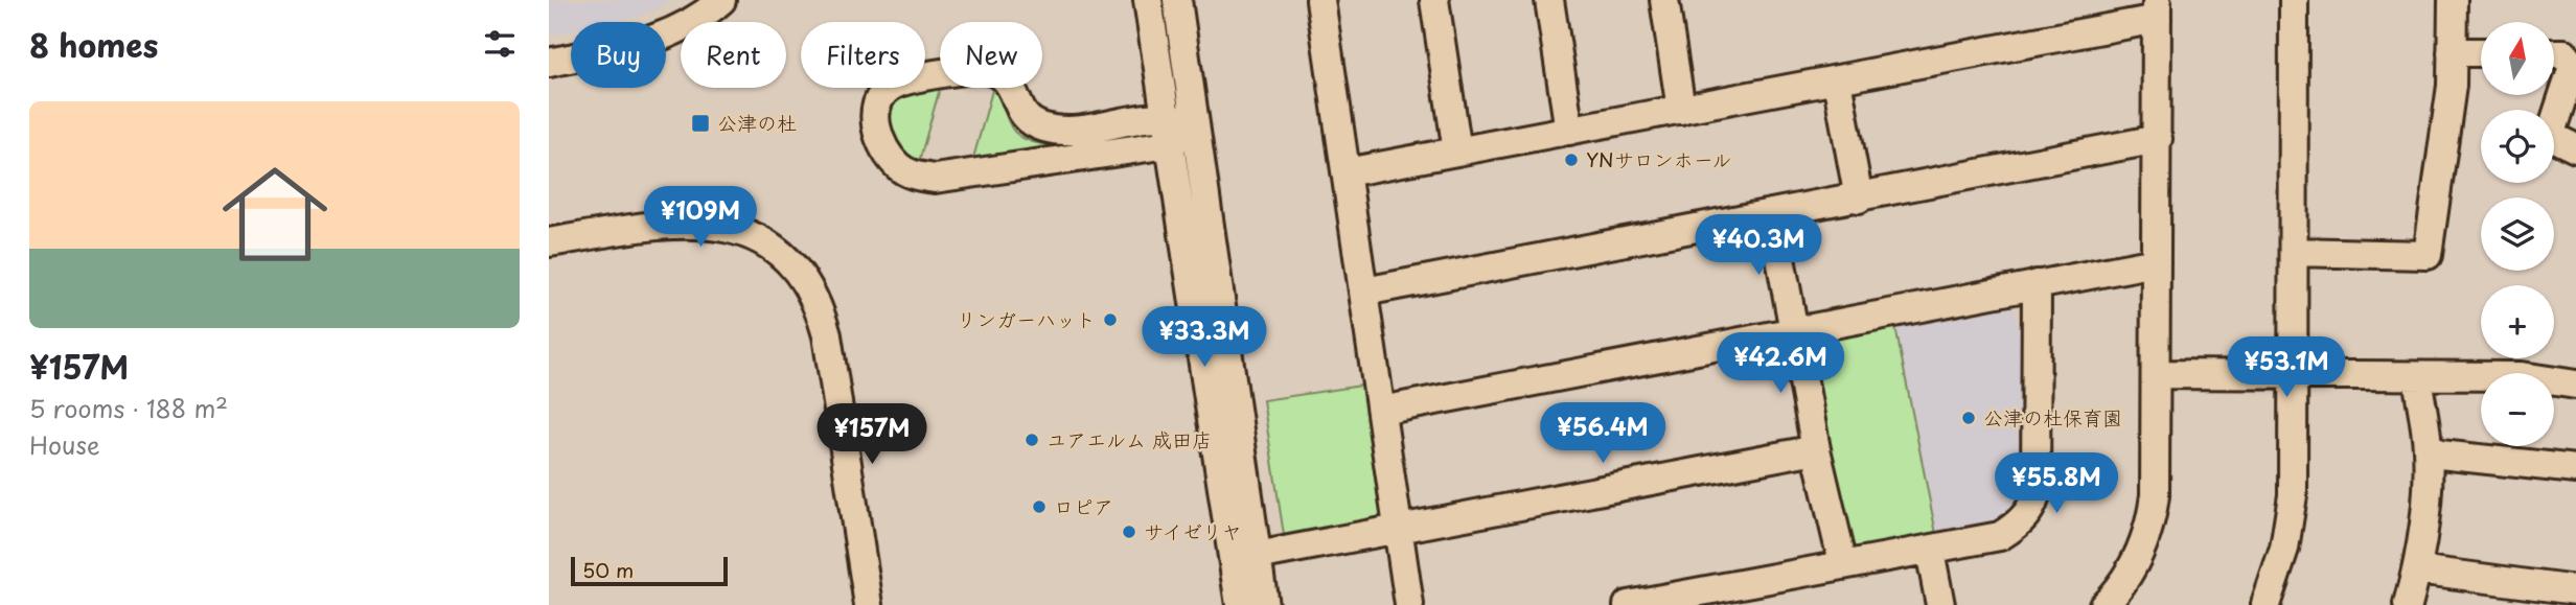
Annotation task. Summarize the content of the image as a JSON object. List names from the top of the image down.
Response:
{
  "places": {
    "transit": ["公津の杜"],
    "other": [
      "YNサロンホール",
      "リンガーハット",
      "公津の杜保育園",
      "ユアエルム 成田店",
      "ロピア",
      "サイゼリヤ"
    ]
  },
  "scale_bar": "50 m",
  "north": "top",
  "page": {
    "heading": "8 homes",
    "map_buttons": ["+", "−"],
    "chip": [
      "Buy",
      "Rent",
      "Filters",
      "New"
    ],
    "list": [
      {
        "name": "¥157M",
        "note": "5 rooms · 188 m² · House"
      }
    ],
    "price": [
      "¥109M",
      "¥40.3M",
      "¥33.3M",
      "¥42.6M",
      "¥53.1M",
      "¥56.4M",
      "¥157M",
      "¥55.8M"
    ],
    "scale": "50 m"
  }
}
